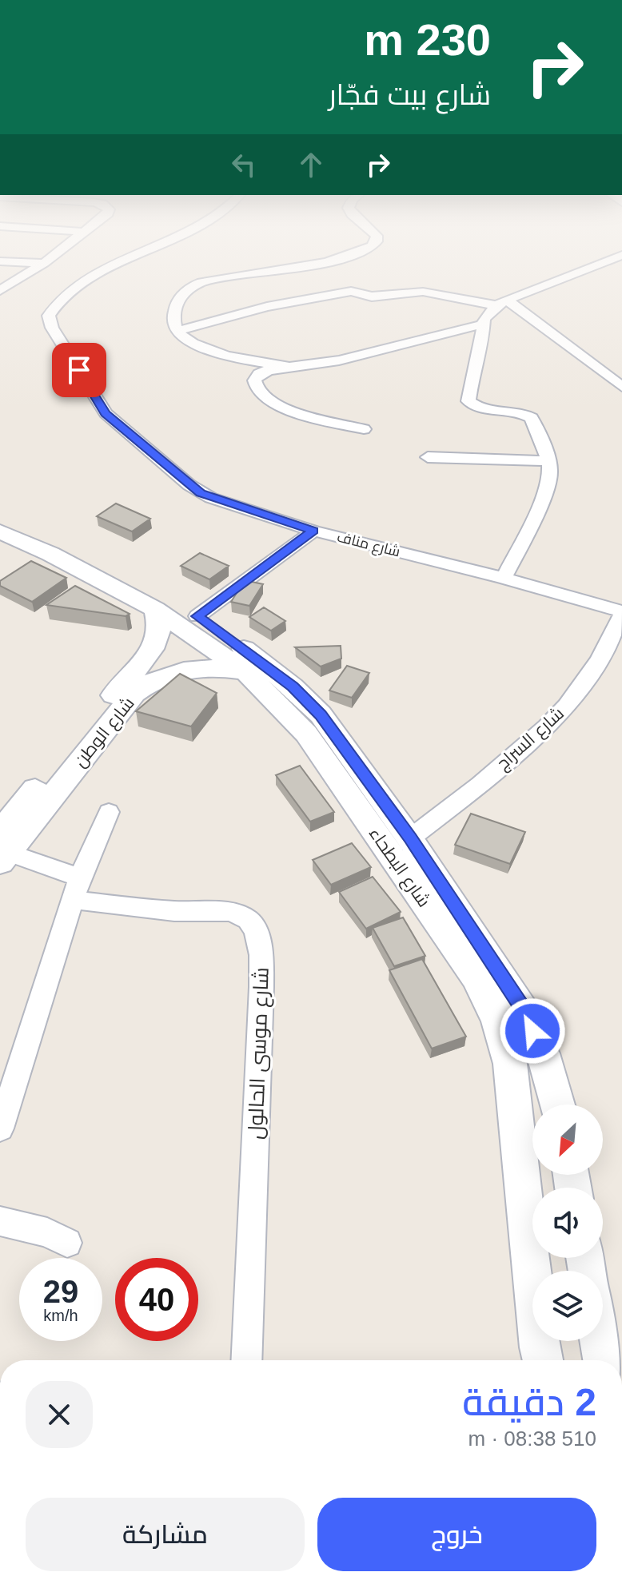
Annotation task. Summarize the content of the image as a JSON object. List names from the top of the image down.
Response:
{
  "streets": {
    "street": [
      "شارع مناف",
      "شارع الوطن",
      "شارع السراج",
      "شارع البطحاء",
      "شارع موسى الحالول"
    ]
  },
  "crossings": [
    ["شارع مناف", "شارع السراج"],
    ["شارع الوطن", "شارع البطحاء"],
    ["شارع الوطن", "شارع موسى الحالول"],
    ["شارع السراج", "شارع البطحاء"]
  ],
  "north": "bottom left",
  "page": {
    "turn": ["230 m", "شارع بيت فجّار"],
    "speed": "29 km/h",
    "limit": "40",
    "heading": ["2 دقيقة", "510 m · 08:38"],
    "buttons": ["خروج", "مشاركة"]
  }
}
